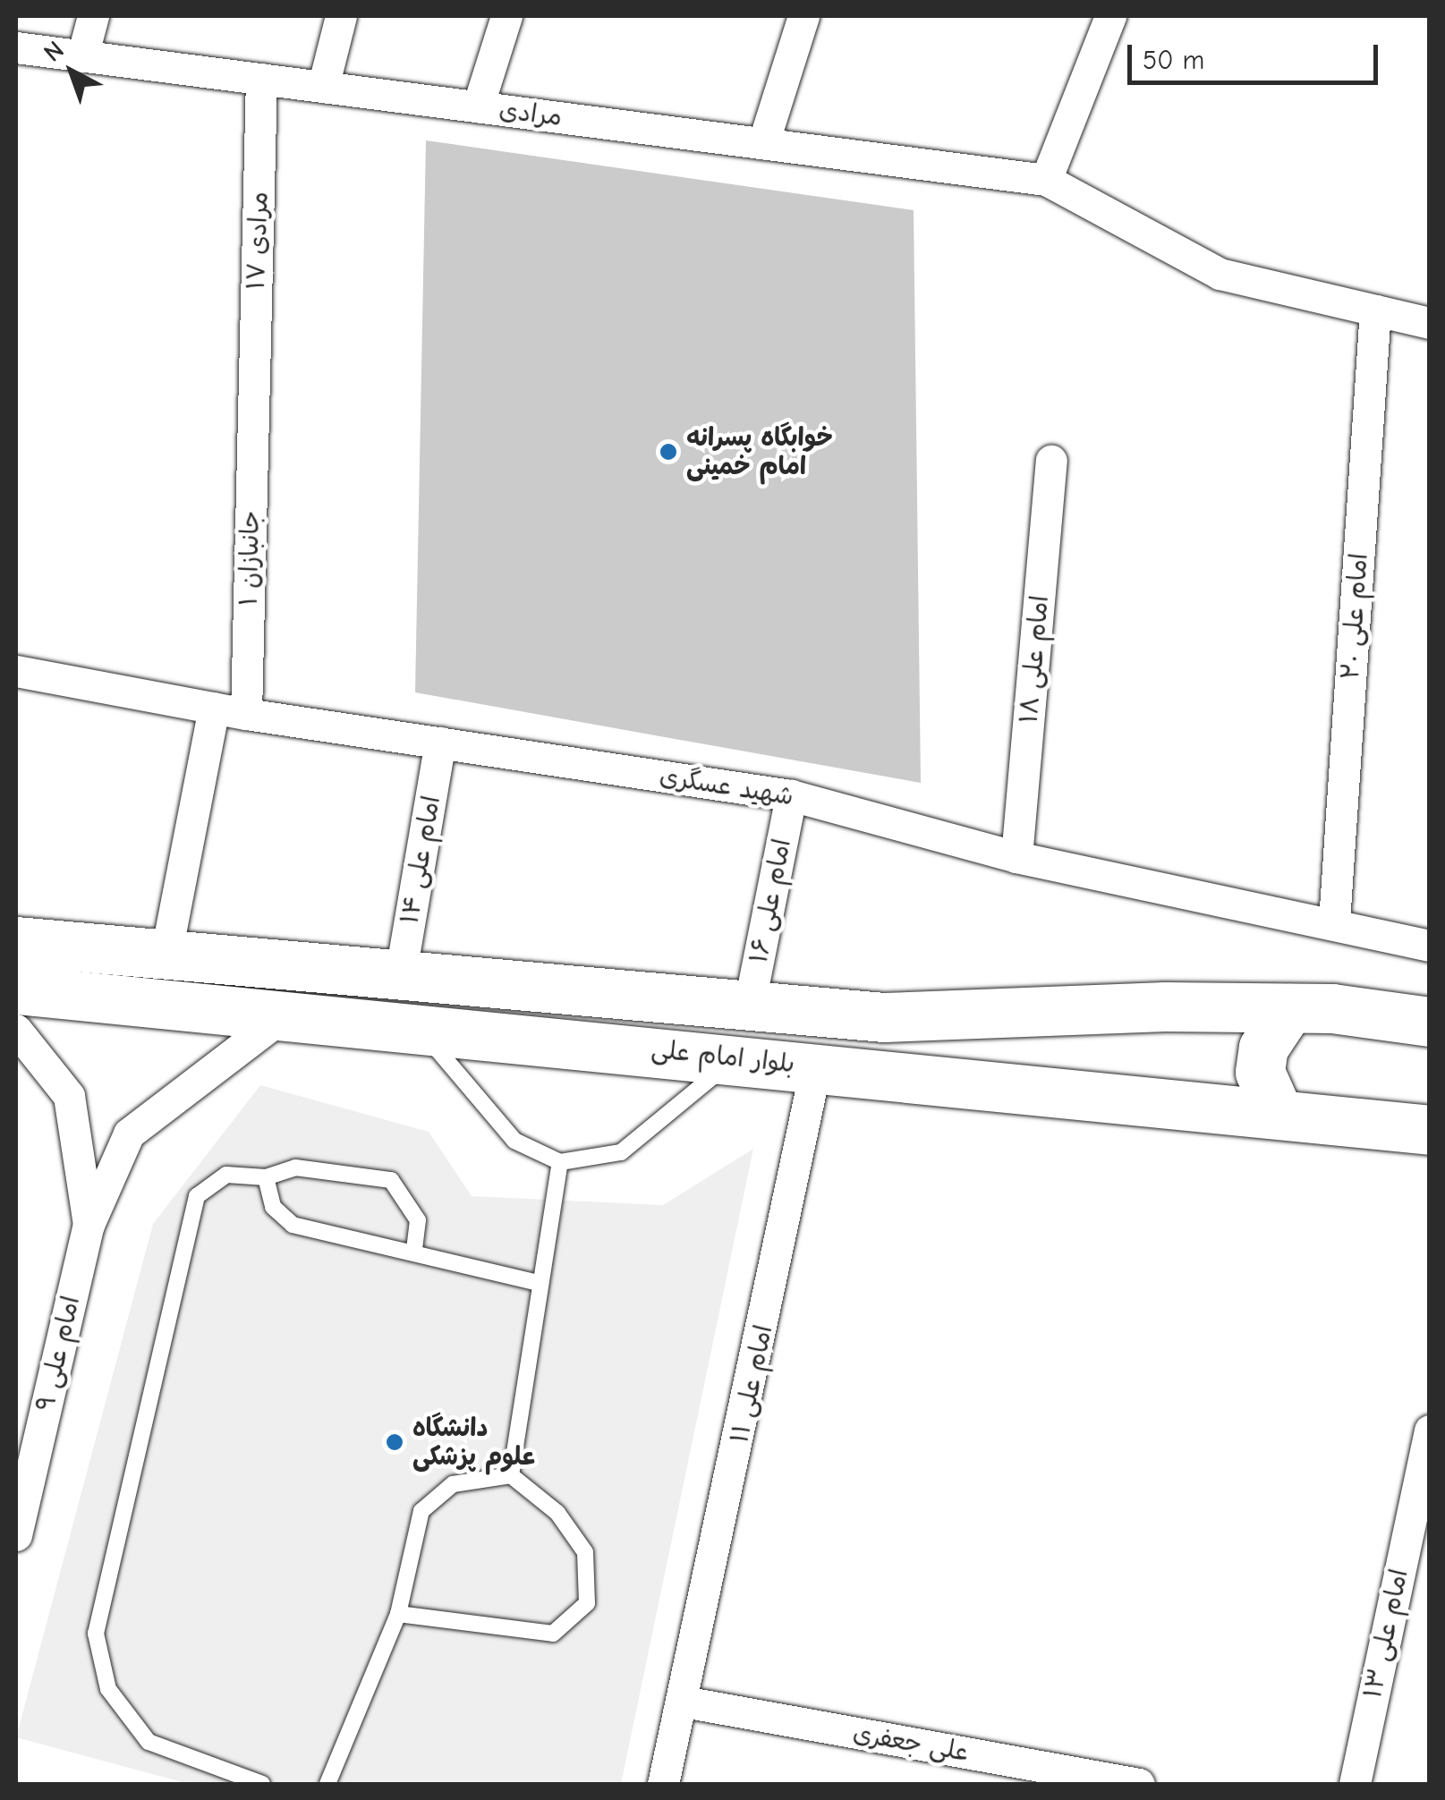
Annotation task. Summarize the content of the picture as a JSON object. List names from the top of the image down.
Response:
{
  "streets": {
    "main road": ["بلوار امام علی"],
    "street": [
      "مرادی",
      "مرادی ۱۷",
      "جانبازان ۱",
      "امام علی ۲۰",
      "امام علی ۱۸",
      "شهید عسگری",
      "امام علی ۱۴",
      "امام علی ۱۶",
      "امام علی ۹",
      "امام علی ۱۱",
      "امام علی ۱‍۳",
      "علی جعفری"
    ]
  },
  "crossings": [
    ["مرادی", "مرادی ۱۷"],
    ["مرادی ۱۷", "جانبازان ۱"],
    ["جانبازان ۱", "شهید عسگری"],
    ["امام علی ۲۰", "شهید عسگری"],
    ["امام علی ۱۸", "شهید عسگری"],
    ["شهید عسگری", "امام علی ۱۴"],
    ["شهید عسگری", "امام علی ۱۶"],
    ["امام علی ۱۴", "بلوار امام علی"],
    ["امام علی ۱۶", "بلوار امام علی"],
    ["بلوار امام علی", "امام علی ۹"],
    ["بلوار امام علی", "امام علی ۱۱"],
    ["امام علی ۱۱", "علی جعفری"]
  ],
  "places": ["خوابگاه پسرانه امام خمینی", "دانشگاه علوم پزشکی"],
  "scale_bar": "50 m",
  "north": "top left"
}
